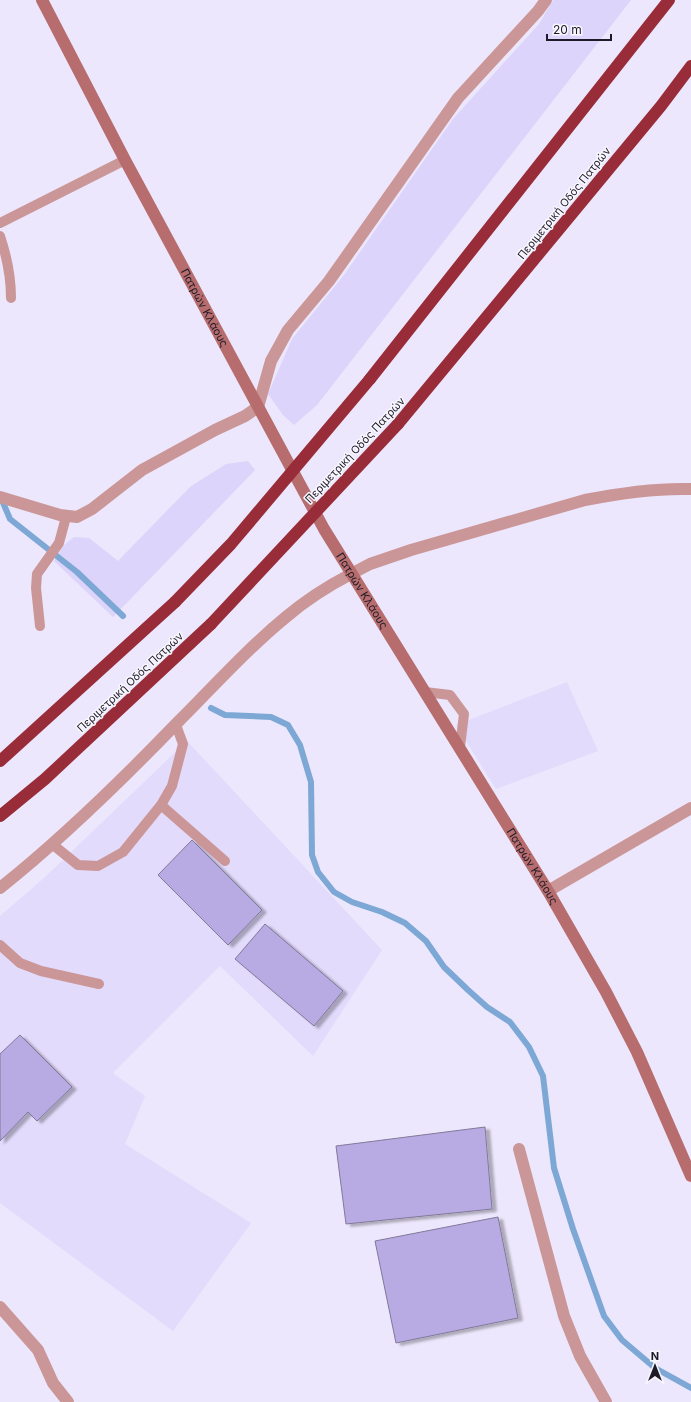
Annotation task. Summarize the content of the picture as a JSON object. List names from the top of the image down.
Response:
{
  "streets": {
    "highway": ["Περιμετρική Οδός Πατρών"],
    "main road": ["Πατρών Κλάους"]
  },
  "scale_bar": "20 m",
  "north": "top"
}
